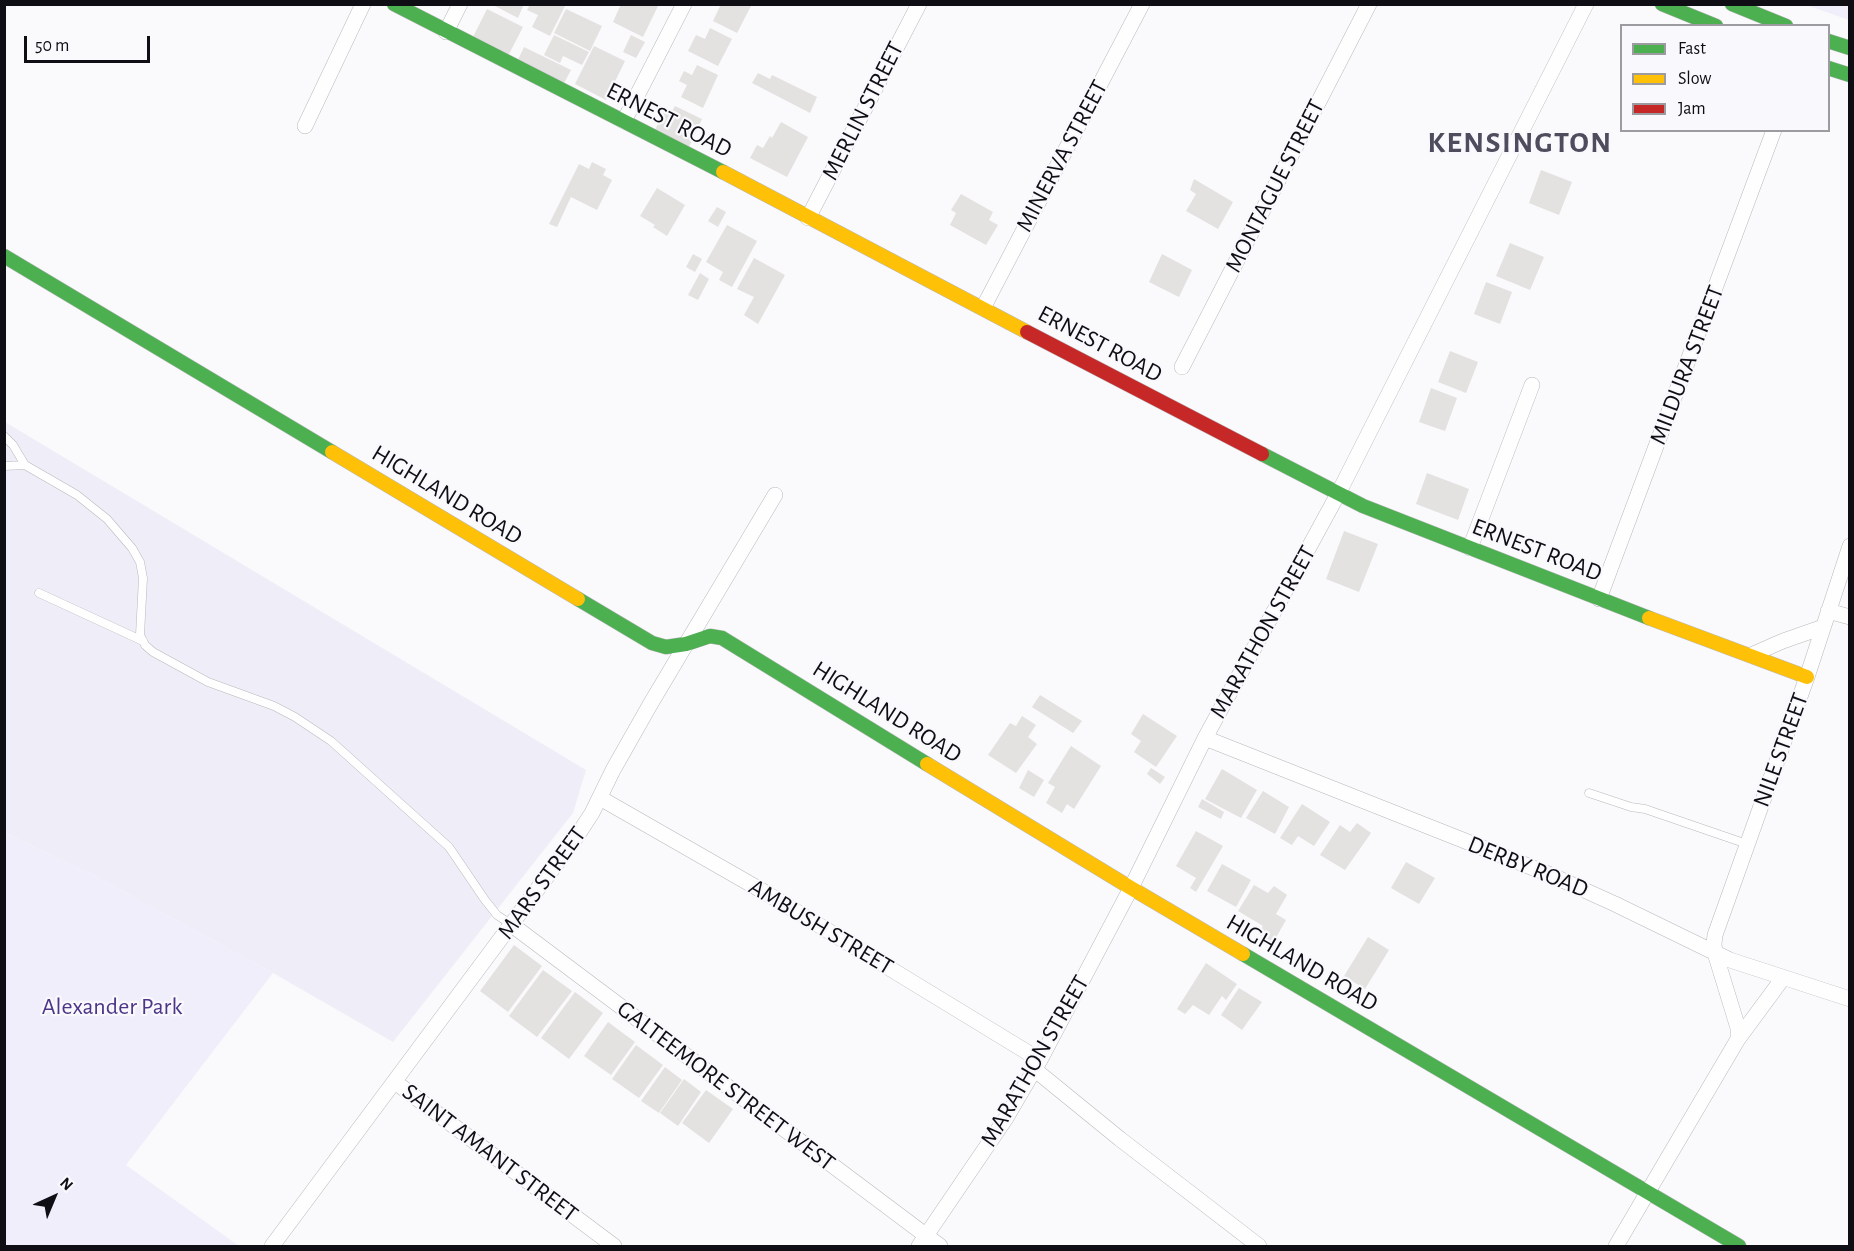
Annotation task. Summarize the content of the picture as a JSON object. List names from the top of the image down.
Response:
{
  "streets": {
    "street": [
      "MERLIN STREET",
      "ERNEST ROAD",
      "MINERVA STREET",
      "MONTAGUE STREET",
      "MILDURA STREET",
      "HIGHLAND ROAD",
      "MARATHON STREET",
      "NILE STREET",
      "DERBY ROAD",
      "MARS STREET",
      "AMBUSH STREET",
      "GALTEEMORE STREET WEST",
      "SAINT AMANT STREET"
    ]
  },
  "crossings": [
    ["MERLIN STREET", "ERNEST ROAD"],
    ["ERNEST ROAD", "MINERVA STREET"],
    ["ERNEST ROAD", "MILDURA STREET"],
    ["ERNEST ROAD", "MARATHON STREET"],
    ["ERNEST ROAD", "NILE STREET"],
    ["HIGHLAND ROAD", "MARATHON STREET"],
    ["HIGHLAND ROAD", "MARS STREET"],
    ["MARATHON STREET", "DERBY ROAD"],
    ["MARATHON STREET", "AMBUSH STREET"],
    ["MARATHON STREET", "GALTEEMORE STREET WEST"],
    ["NILE STREET", "DERBY ROAD"],
    ["MARS STREET", "AMBUSH STREET"],
    ["MARS STREET", "GALTEEMORE STREET WEST"],
    ["MARS STREET", "SAINT AMANT STREET"]
  ],
  "districts": ["KENSINGTON"],
  "parks": ["Alexander Park"],
  "legend": ["Fast", "Slow", "Jam"],
  "scale_bar": "50 m",
  "north": "top right"
}
